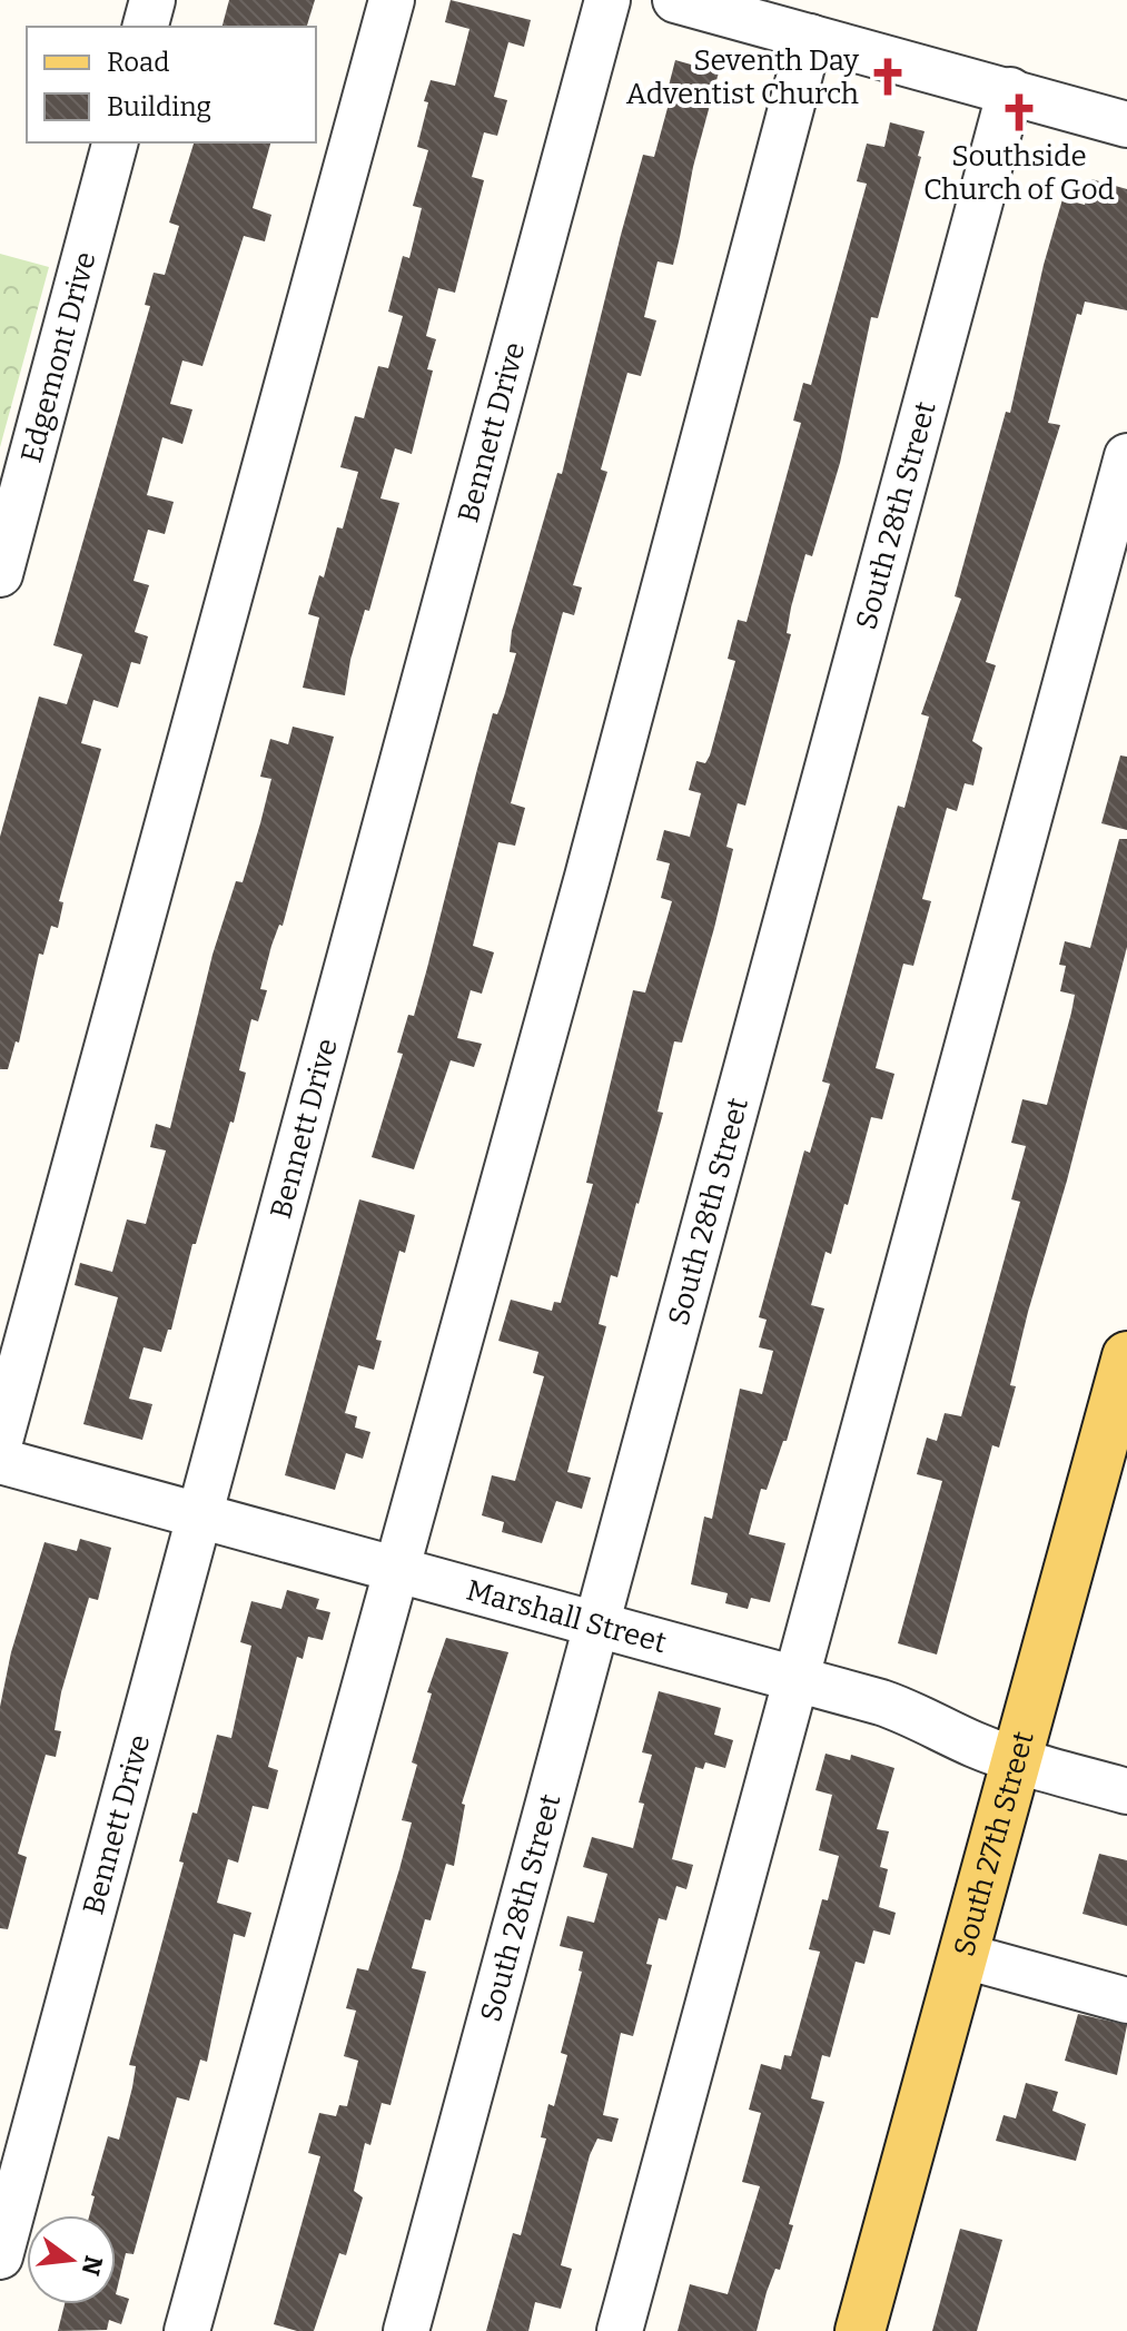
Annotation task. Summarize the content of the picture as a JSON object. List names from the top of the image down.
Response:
{
  "streets": {
    "main road": ["South 27th Street"],
    "street": [
      "Edgemont Drive",
      "Bennett Drive",
      "South 28th Street",
      "Marshall Street"
    ]
  },
  "crossings": [
    ["Bennett Drive", "Marshall Street"],
    ["South 28th Street", "Marshall Street"],
    ["Marshall Street", "South 27th Street"]
  ],
  "places": {
    "church": ["Seventh Day Adventist Church", "Southside Church of God"]
  },
  "legend": ["Road", "Building"],
  "north": "right"
}
